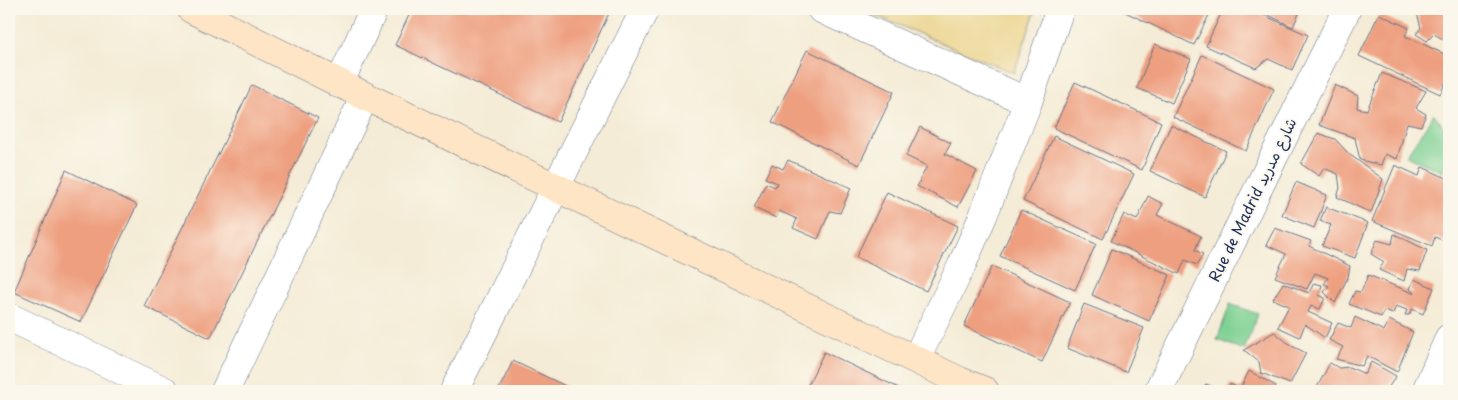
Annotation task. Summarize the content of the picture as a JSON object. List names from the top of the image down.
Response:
{
  "streets": {
    "street": ["Rue de Madrid شارع مدريد"]
  }
}
